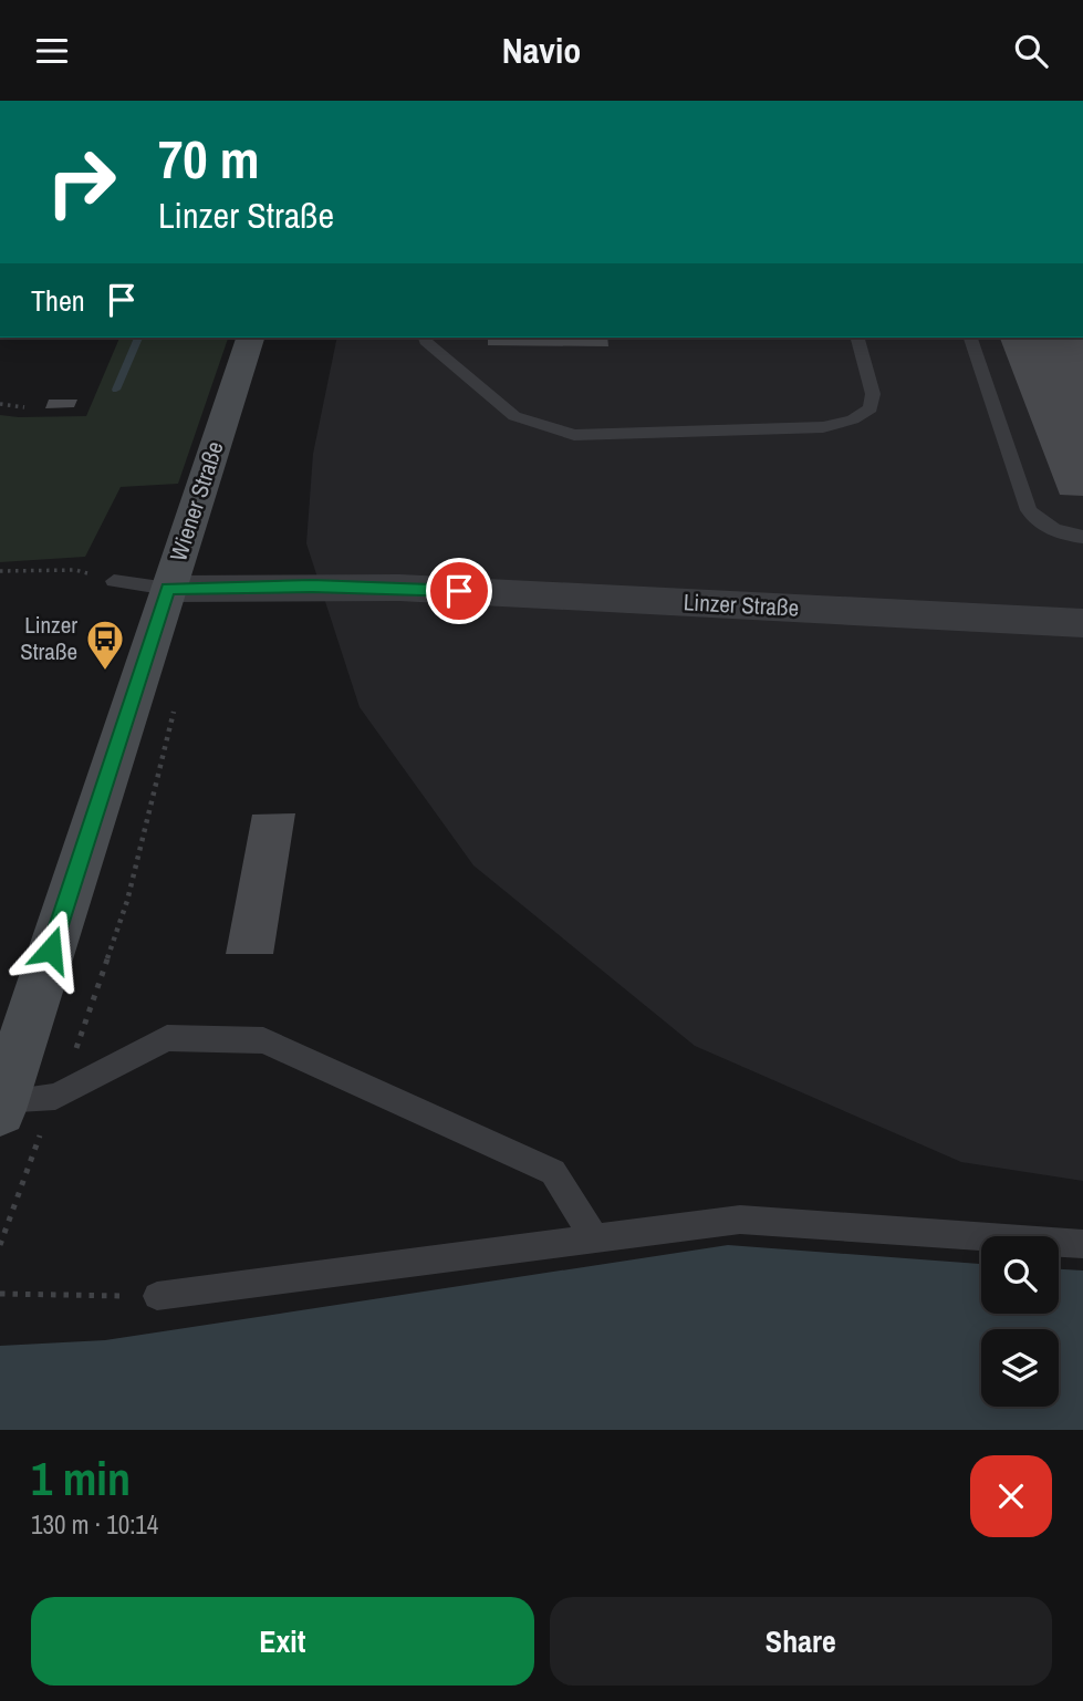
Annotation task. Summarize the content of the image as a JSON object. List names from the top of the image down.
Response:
{
  "streets": {
    "main road": ["Wiener Straße"],
    "street": ["Linzer Straße"]
  },
  "crossings": [
    ["Wiener Straße", "Linzer Straße"]
  ],
  "places": {
    "bus stop": ["Linzer Straße"]
  },
  "page": {
    "header": "Navio",
    "turn": ["70 m", "Linzer Straße"],
    "then": "Then",
    "heading": ["1 min", "130 m · 10:14"],
    "buttons": ["Exit", "Share"]
  }
}
